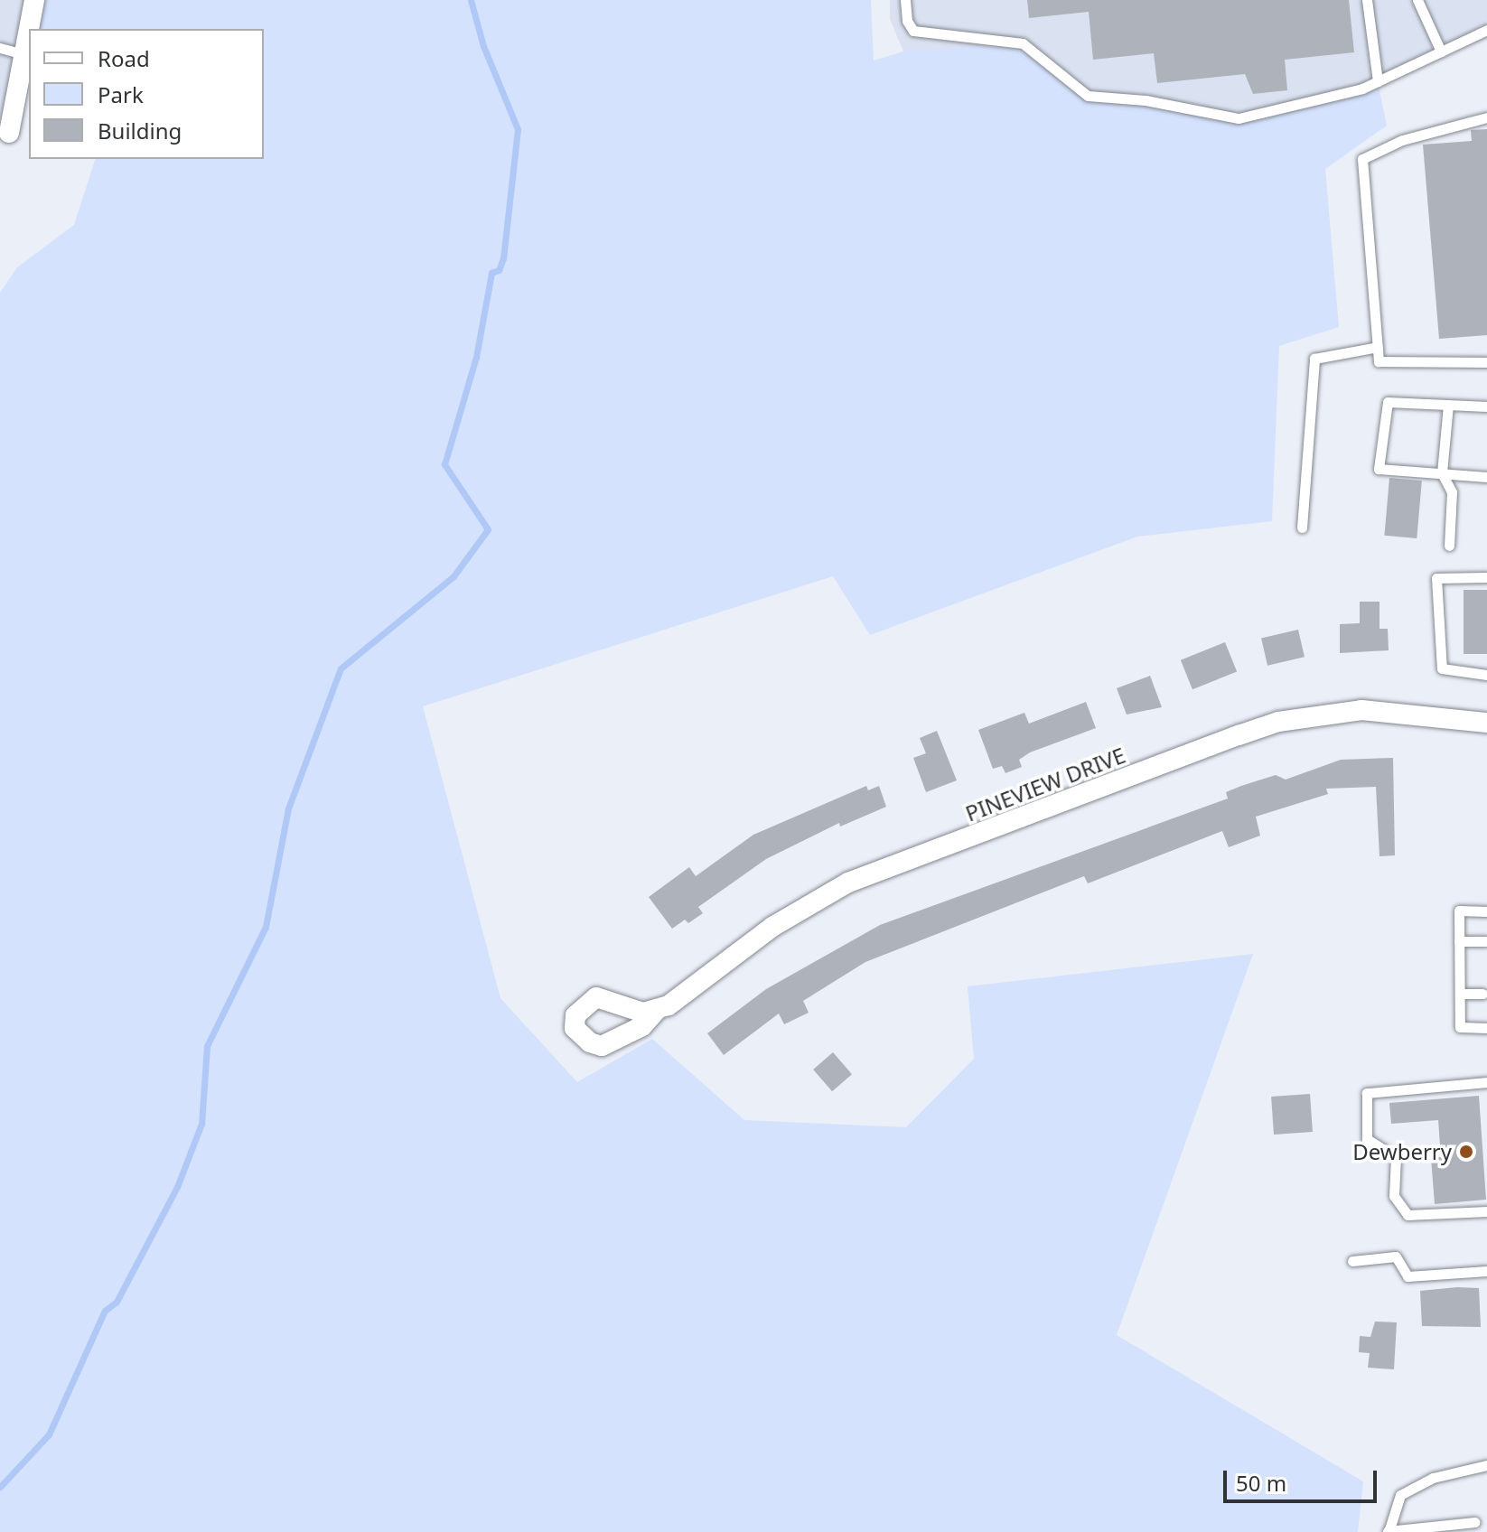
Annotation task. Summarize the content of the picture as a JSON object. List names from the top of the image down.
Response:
{
  "streets": {
    "street": ["PINEVIEW DRIVE"]
  },
  "places": ["Dewberry"],
  "legend": ["Road", "Park", "Building"],
  "scale_bar": "50 m"
}
